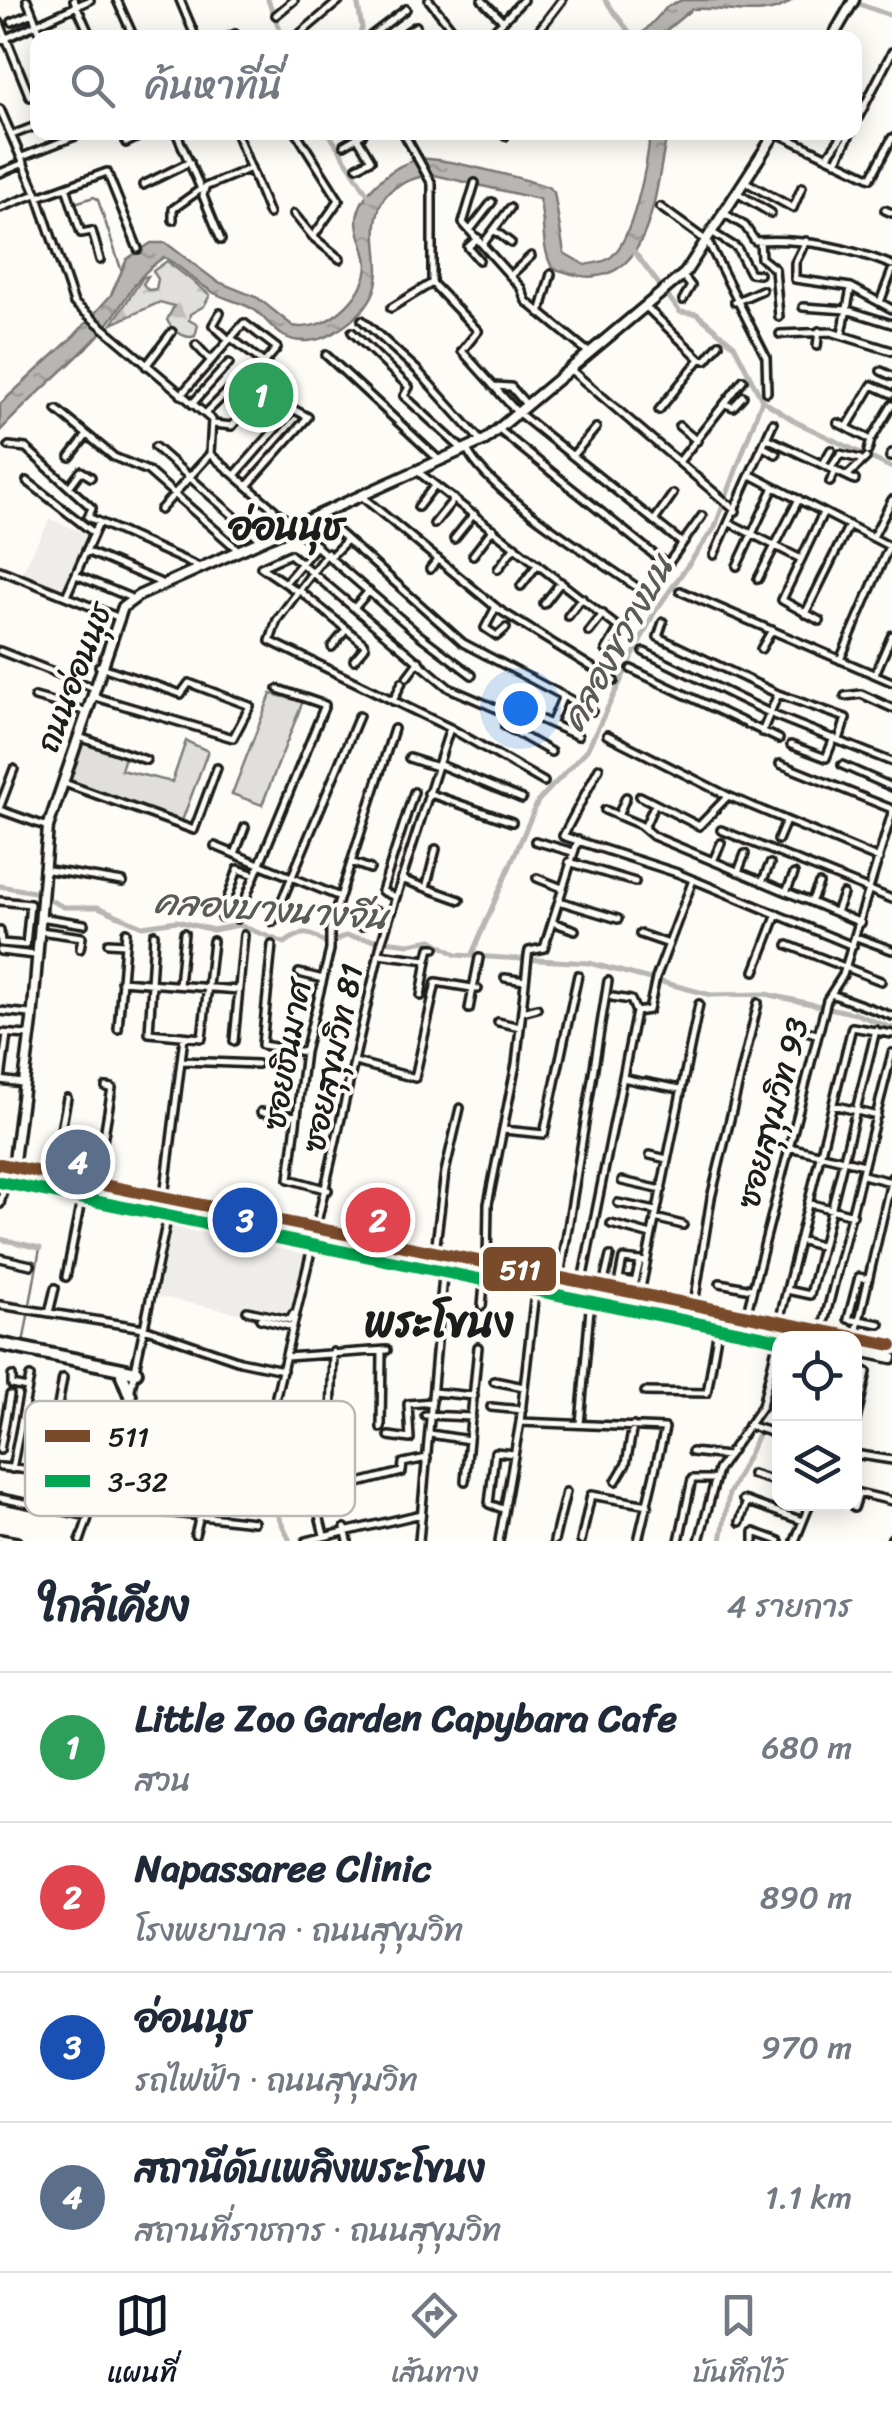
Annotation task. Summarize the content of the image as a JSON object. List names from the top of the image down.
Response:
{
  "streets": {
    "main road": ["ถนนอ่อนนุช"],
    "street": ["ซอยชินมาศ", "ซอยสุขุมวิท 81", "ซอยสุขุมวิท 93"]
  },
  "crossings": [
    ["ซอยชินมาศ", "ซอยสุขุมวิท 81"]
  ],
  "districts": ["อ่อนนุช", "พระโขนง"],
  "water": ["คลองขวางบน", "คลองบางนางจีน"],
  "lines": ["transit line 511", "transit line 3-32"],
  "legend": ["511", "3-32"],
  "page": {
    "search": "ค้นหาที่นี่",
    "pins": [
      "1",
      "4",
      "2",
      "3"
    ],
    "heading": ["ใกล้เคียง", "4 รายการ"],
    "list": [
      {
        "mark": "1",
        "name": "Little Zoo Garden Capybara Cafe",
        "note": "สวน",
        "value": "680 m"
      },
      {
        "mark": "2",
        "name": "Napassaree Clinic",
        "note": "โรงพยาบาล · ถนนสุขุมวิท",
        "value": "890 m"
      },
      {
        "mark": "3",
        "name": "อ่อนนุช",
        "note": "รถไฟฟ้า · ถนนสุขุมวิท",
        "value": "970 m"
      },
      {
        "mark": "4",
        "name": "สถานีดับเพลิงพระโขนง",
        "note": "สถานที่ราชการ · ถนนสุขุมวิท",
        "value": "1.1 km"
      }
    ],
    "nav": ["แผนที่", "เส้นทาง", "บันทึกไว้"]
  }
}
